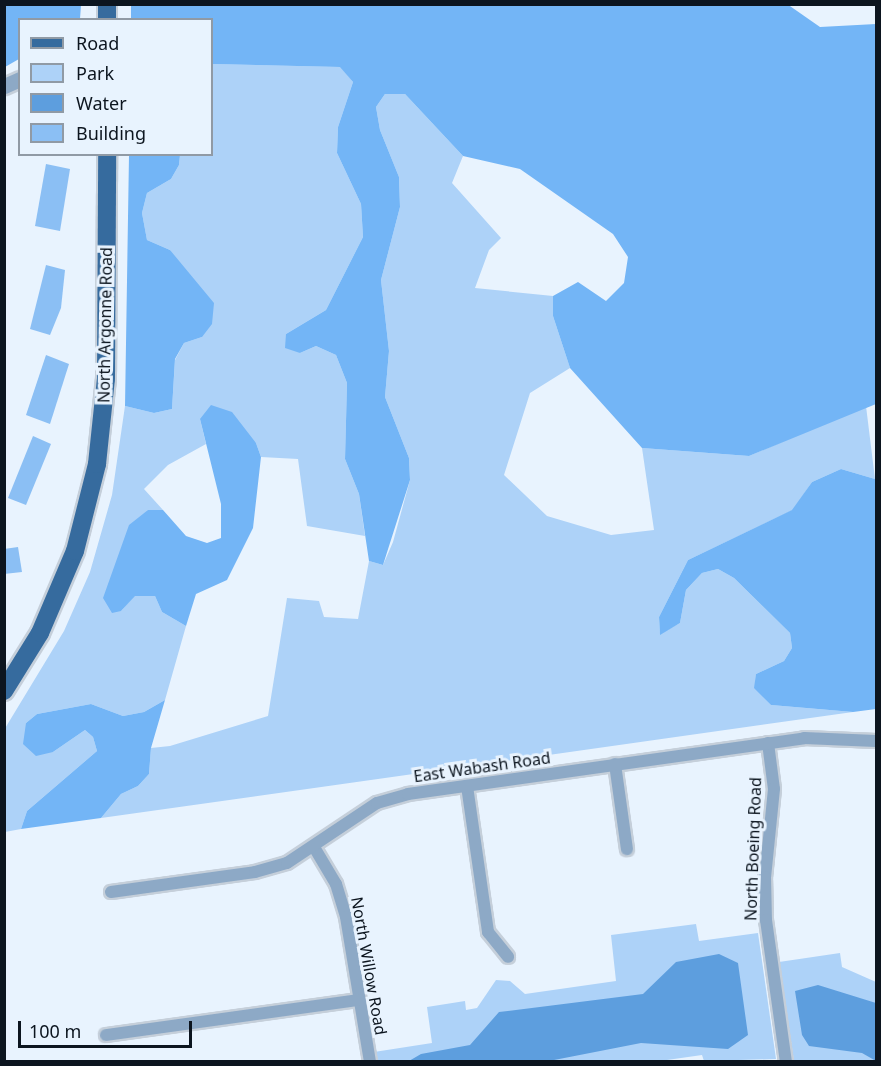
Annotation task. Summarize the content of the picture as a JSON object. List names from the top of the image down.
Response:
{
  "streets": {
    "main road": ["North Argonne Road"],
    "street": ["East Wabash Road", "North Boeing Road", "North Willow Road"]
  },
  "crossings": [
    ["East Wabash Road", "North Boeing Road"],
    ["East Wabash Road", "North Willow Road"]
  ],
  "legend": [
    "Road",
    "Park",
    "Water",
    "Building"
  ],
  "scale_bar": "100 m"
}
